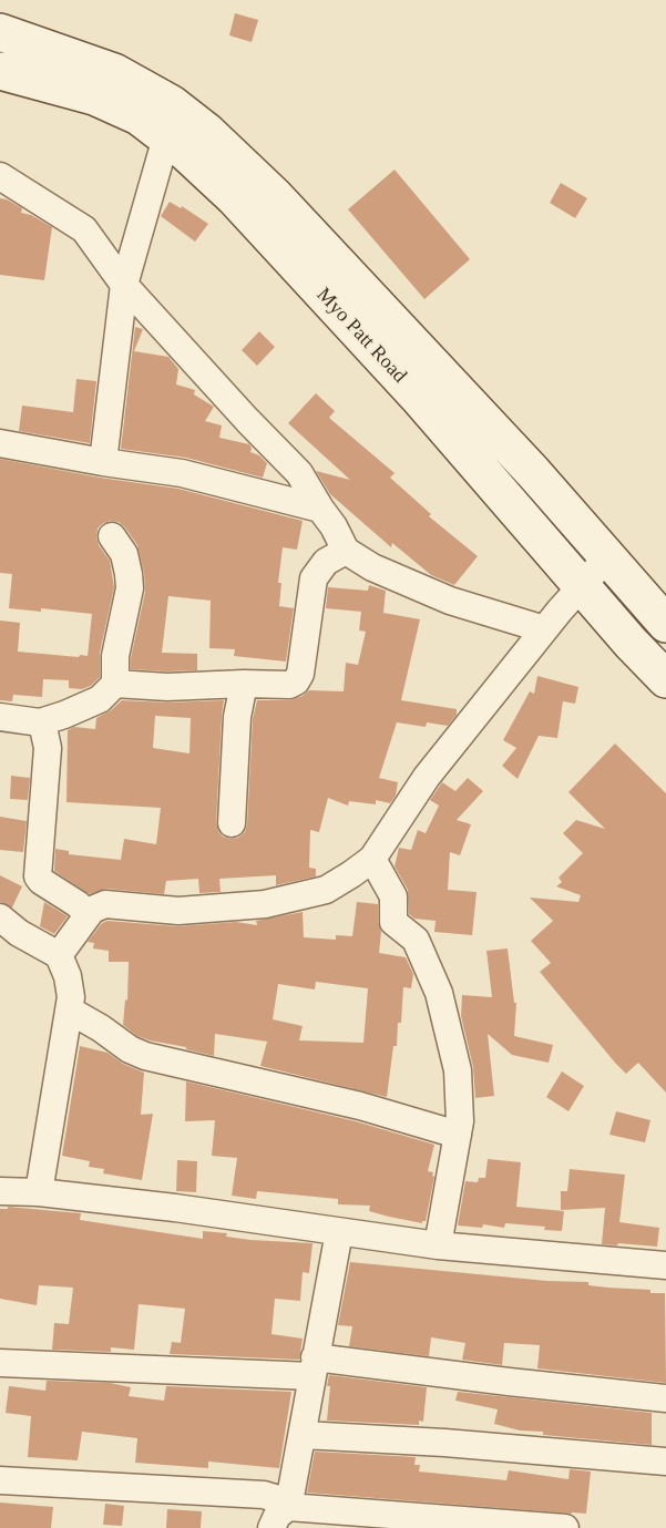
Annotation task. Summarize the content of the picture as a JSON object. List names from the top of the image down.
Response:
{
  "streets": {
    "main road": ["Myo Patt Road"]
  }
}
